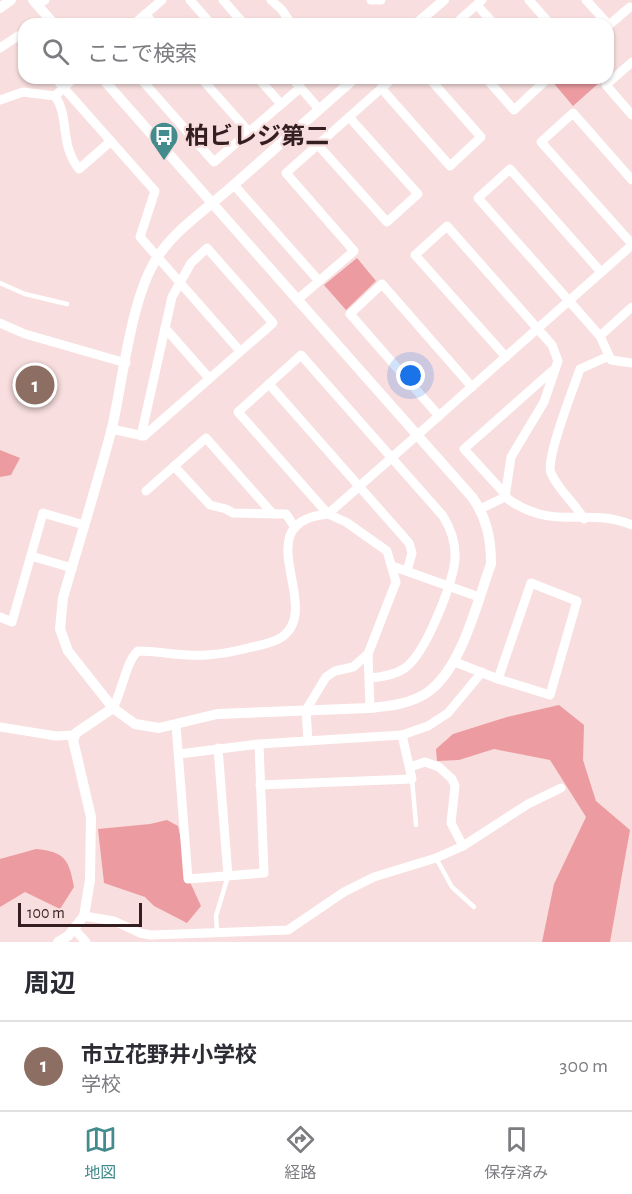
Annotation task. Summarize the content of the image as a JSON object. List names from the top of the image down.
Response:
{
  "places": {
    "bus stop": ["柏ビレジ第二"]
  },
  "scale_bar": "100 m",
  "page": {
    "search": "ここで検索",
    "pins": "1",
    "scale": "100 m",
    "heading": "周辺",
    "list": [
      {
        "mark": "1",
        "name": "市立花野井小学校",
        "note": "学校",
        "value": "300 m"
      }
    ],
    "nav": ["地図", "経路", "保存済み"]
  }
}
